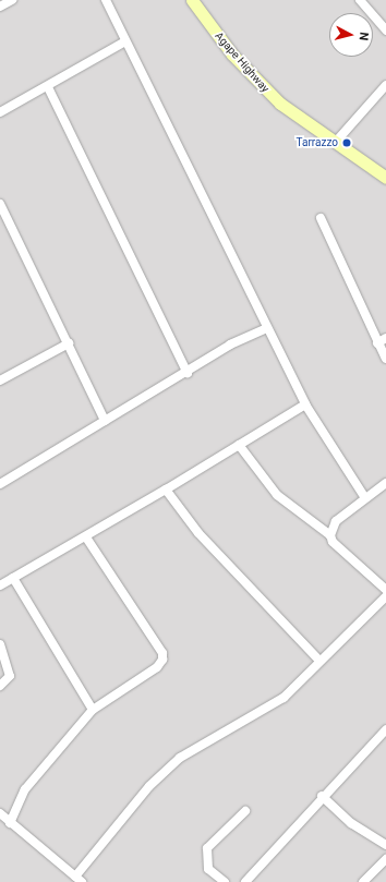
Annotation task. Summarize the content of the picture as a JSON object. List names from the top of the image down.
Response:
{
  "streets": {
    "street": ["Agape Highway"]
  },
  "places": ["Tarrazzo"],
  "north": "right"
}
